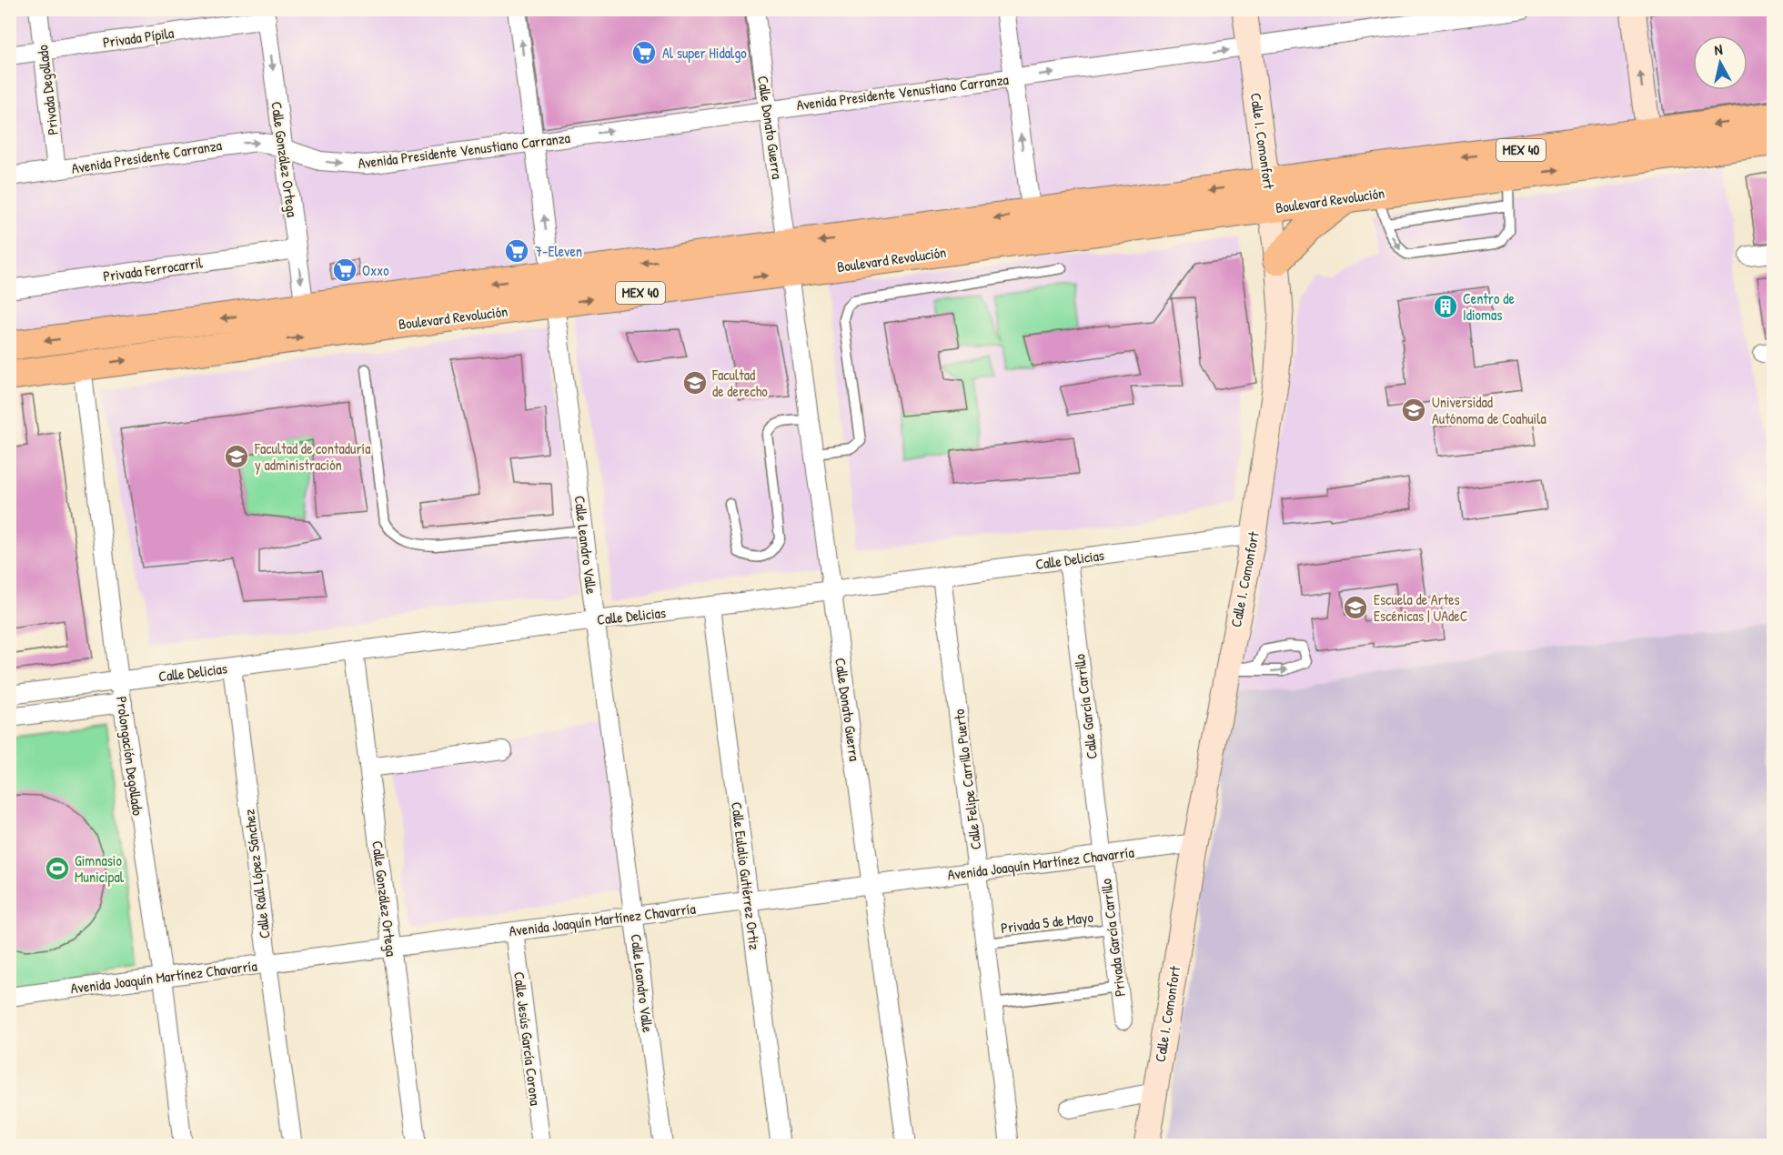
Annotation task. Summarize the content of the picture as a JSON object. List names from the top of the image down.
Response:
{
  "streets": {
    "main road": ["Calle I. Comonfort", "MEX 40", "Boulevard Revolución"],
    "street": [
      "Privada Pípila",
      "Privada Degollado",
      "Avenida Presidente Venustiano Carranza",
      "Calle Donato Guerra",
      "Avenida Presidente Carranza",
      "Calle González Ortega",
      "Privada Ferrocarril",
      "Calle Leandro Valle",
      "Calle Delicias",
      "Calle García Carrillo",
      "Prolongación Degollado",
      "Calle Felipe Carrillo Puerto",
      "Avenida Joaquín Martínez Chavarría",
      "Calle Raúl López Sánchez",
      "Calle Eulalio Gutiérrez Ortiz",
      "Privada García Carrillo",
      "Calle Jesús García Corona"
    ],
    "lane": ["Privada 5 de Mayo"]
  },
  "crossings": [
    ["Privada Pípila", "Privada Degollado"],
    ["Privada Pípila", "Calle González Ortega"],
    ["Privada Degollado", "Avenida Presidente Carranza"],
    ["Avenida Presidente Venustiano Carranza", "Calle Donato Guerra"],
    ["Avenida Presidente Venustiano Carranza", "Calle I. Comonfort"],
    ["Avenida Presidente Venustiano Carranza", "Avenida Presidente Carranza"],
    ["Avenida Presidente Venustiano Carranza", "Calle González Ortega"],
    ["Avenida Presidente Venustiano Carranza", "Calle Leandro Valle"],
    ["Calle Donato Guerra", "MEX 40"],
    ["Calle Donato Guerra", "Boulevard Revolución"],
    ["Calle Donato Guerra", "Calle Delicias"],
    ["Calle Donato Guerra", "Avenida Joaquín Martínez Chavarría"],
    ["Calle I. Comonfort", "MEX 40"],
    ["Calle I. Comonfort", "Boulevard Revolución"],
    ["Calle I. Comonfort", "Calle Delicias"],
    ["Calle I. Comonfort", "Avenida Joaquín Martínez Chavarría"],
    ["MEX 40", "Calle González Ortega"],
    ["MEX 40", "Boulevard Revolución"],
    ["MEX 40", "Calle Leandro Valle"],
    ["Avenida Presidente Carranza", "Calle González Ortega"],
    ["Calle González Ortega", "Privada Ferrocarril"],
    ["Calle González Ortega", "Calle Delicias"],
    ["Calle González Ortega", "Avenida Joaquín Martínez Chavarría"],
    ["Boulevard Revolución", "Calle Leandro Valle"],
    ["Boulevard Revolución", "Prolongación Degollado"],
    ["Calle Leandro Valle", "Calle Delicias"],
    ["Calle Leandro Valle", "Avenida Joaquín Martínez Chavarría"],
    ["Calle Delicias", "Calle García Carrillo"],
    ["Calle Delicias", "Prolongación Degollado"],
    ["Calle Delicias", "Calle Felipe Carrillo Puerto"],
    ["Calle Delicias", "Calle Raúl López Sánchez"],
    ["Calle Delicias", "Calle Eulalio Gutiérrez Ortiz"],
    ["Calle García Carrillo", "Avenida Joaquín Martínez Chavarría"],
    ["Calle García Carrillo", "Privada García Carrillo"],
    ["Prolongación Degollado", "Avenida Joaquín Martínez Chavarría"],
    ["Calle Felipe Carrillo Puerto", "Avenida Joaquín Martínez Chavarría"],
    ["Calle Felipe Carrillo Puerto", "Privada 5 de Mayo"],
    ["Avenida Joaquín Martínez Chavarría", "Calle Raúl López Sánchez"],
    ["Avenida Joaquín Martínez Chavarría", "Calle Eulalio Gutiérrez Ortiz"],
    ["Avenida Joaquín Martínez Chavarría", "Privada García Carrillo"],
    ["Avenida Joaquín Martínez Chavarría", "Calle Jesús García Corona"],
    ["Privada 5 de Mayo", "Privada García Carrillo"]
  ],
  "one_way": ["Avenida Presidente Venustiano Carranza", "Avenida Presidente Carranza"],
  "places": {
    "supermarket": ["Al super Hidalgo", "7-Eleven", "Oxxo"],
    "building": ["Centro de Idiomas"],
    "school or university": [
      "Facultad de derecho",
      "Universidad Autónoma de Coahuila",
      "Facultad de contaduría y administración",
      "Escuela de Artes Escénicas | UAdeC"
    ],
    "sports": ["Gimnasio Municipal"]
  },
  "north": "top"
}
